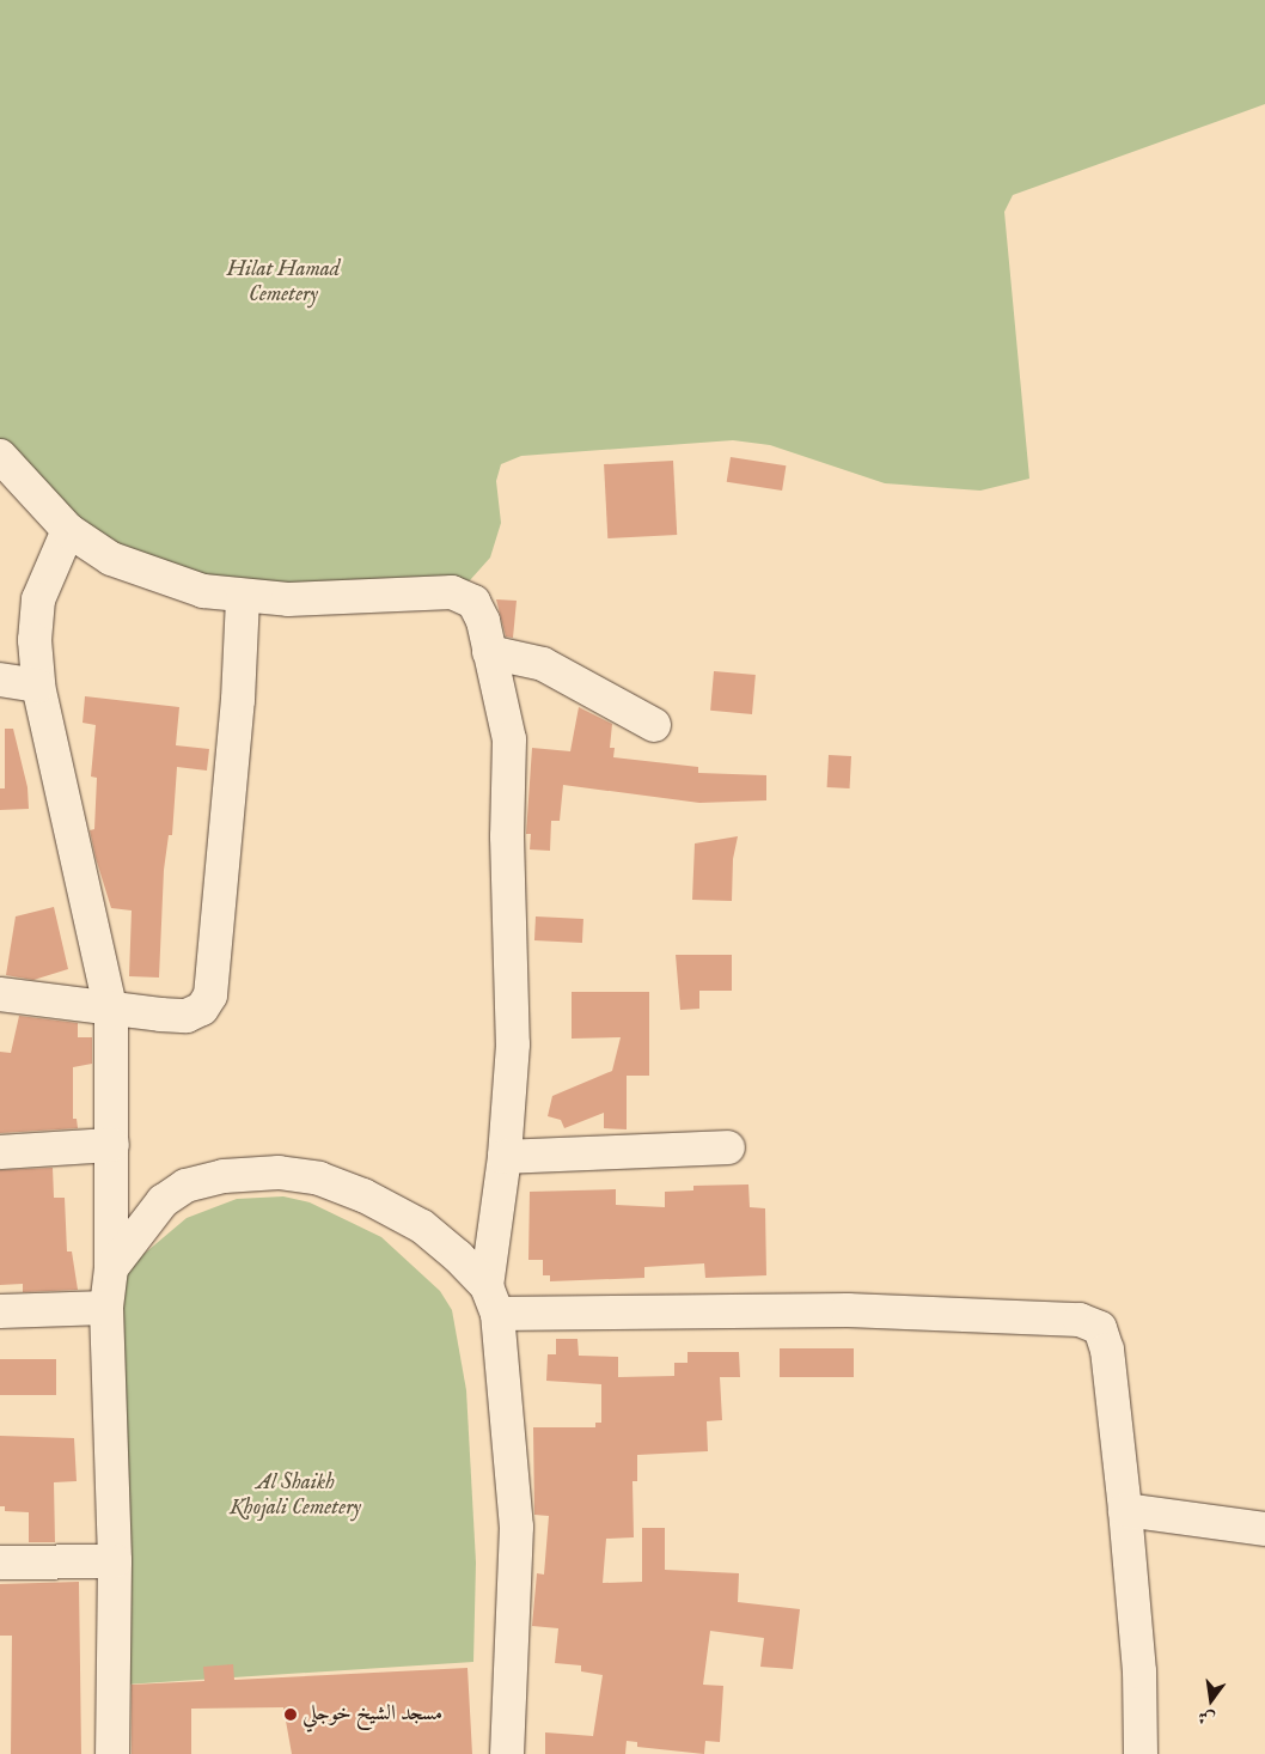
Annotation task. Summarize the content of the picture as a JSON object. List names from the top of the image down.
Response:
{
  "parks": ["Hilat Hamad Cemetery", "Al Shaikh Khojali Cemetery"],
  "places": ["مسجد الشيخ خوجلي"],
  "north": "bottom"
}
